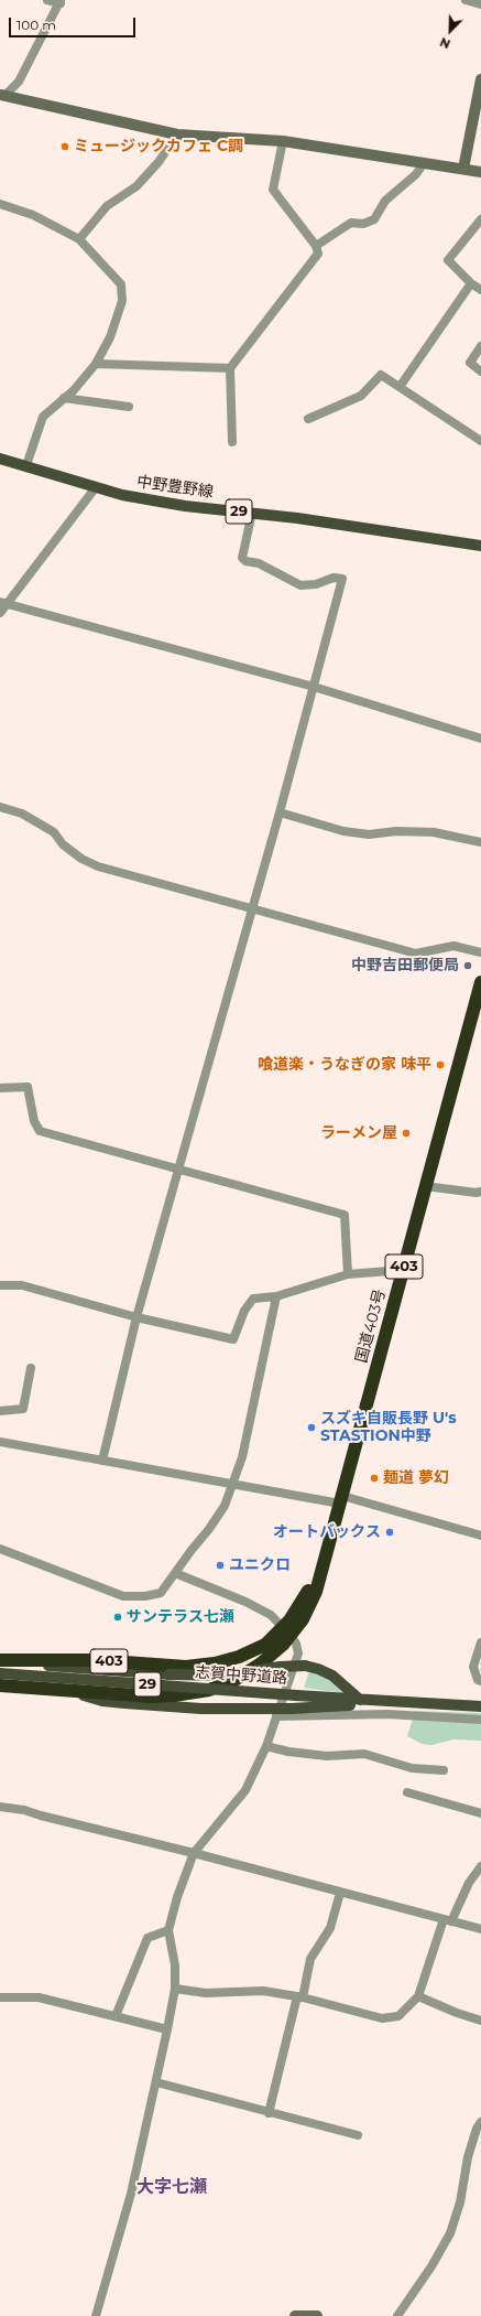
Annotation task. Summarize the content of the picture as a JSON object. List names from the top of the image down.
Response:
{
  "streets": {
    "highway": ["403", "国道403号"],
    "main road": ["中野豊野線", "29", "志賀中野道路"]
  },
  "crossings": [
    ["29", "国道403号"],
    ["29", "志賀中野道路"]
  ],
  "districts": ["大字七瀬"],
  "places": [
    "ミュージックカフェ C調",
    "中野吉田郵便局",
    "喰道楽・うなぎの家 味平",
    "ラーメン屋",
    "スズキ自販長野 U's STASTION中野",
    "麺道 夢幻",
    "オートバックス",
    "ユニクロ",
    "サンテラス七瀬"
  ],
  "scale_bar": "100 m",
  "north": "bottom left"
}
